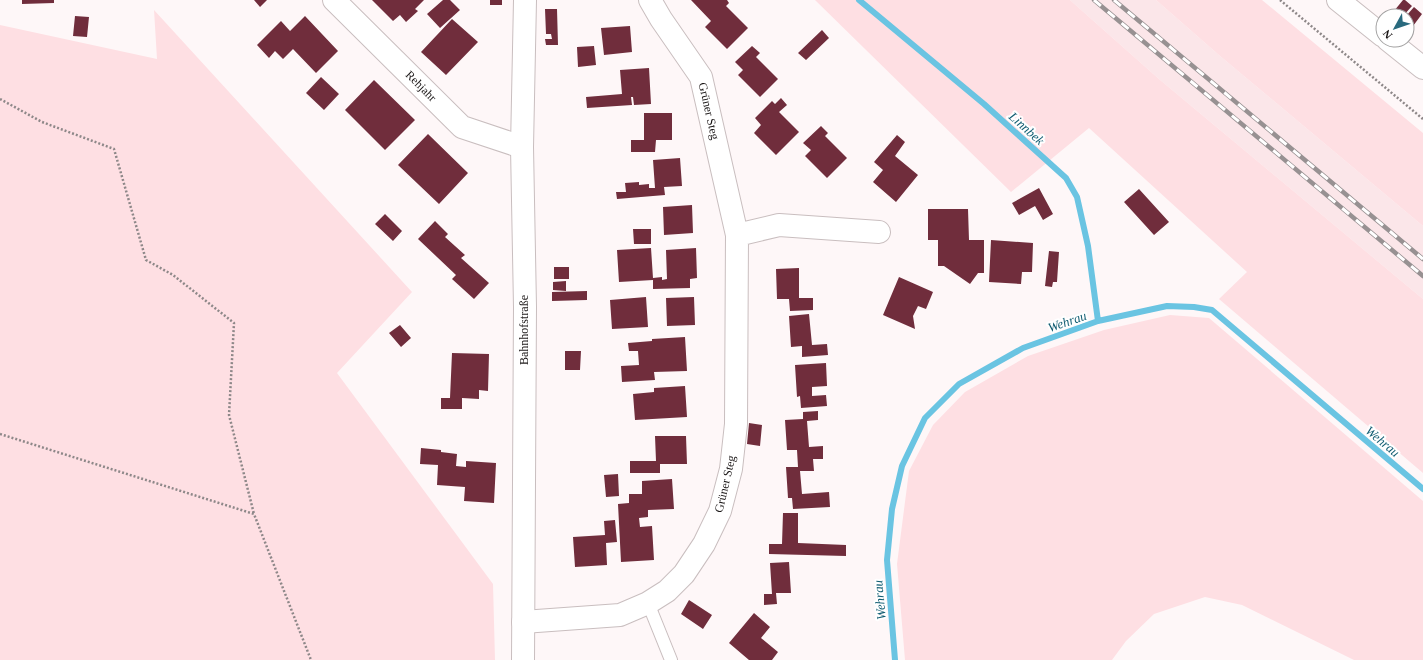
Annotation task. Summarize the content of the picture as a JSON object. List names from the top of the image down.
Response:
{
  "streets": {
    "street": ["Rehjahr", "Grüner Steg", "Bahnhofstraße"]
  },
  "crossings": [
    ["Rehjahr", "Bahnhofstraße"],
    ["Grüner Steg", "Bahnhofstraße"]
  ],
  "water": ["Linnbek", "Wehrau"],
  "north": "bottom left"
}
